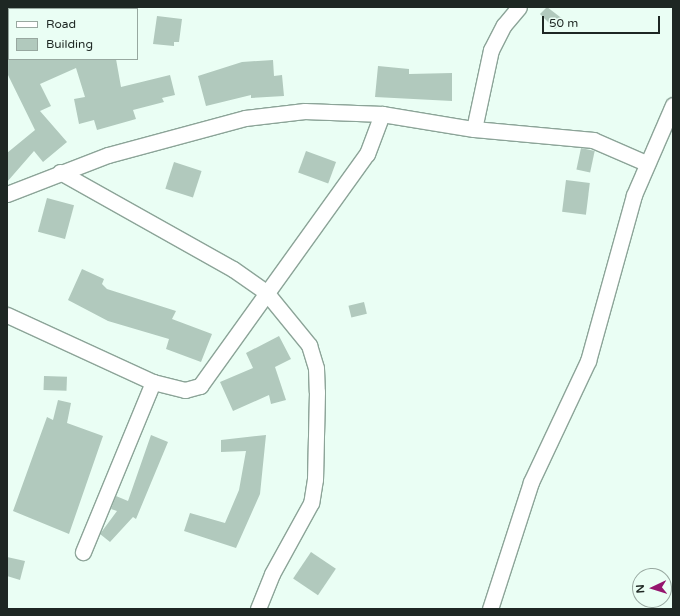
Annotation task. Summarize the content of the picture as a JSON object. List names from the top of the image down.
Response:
{
  "legend": ["Road", "Building"],
  "scale_bar": "50 m",
  "north": "left"
}
